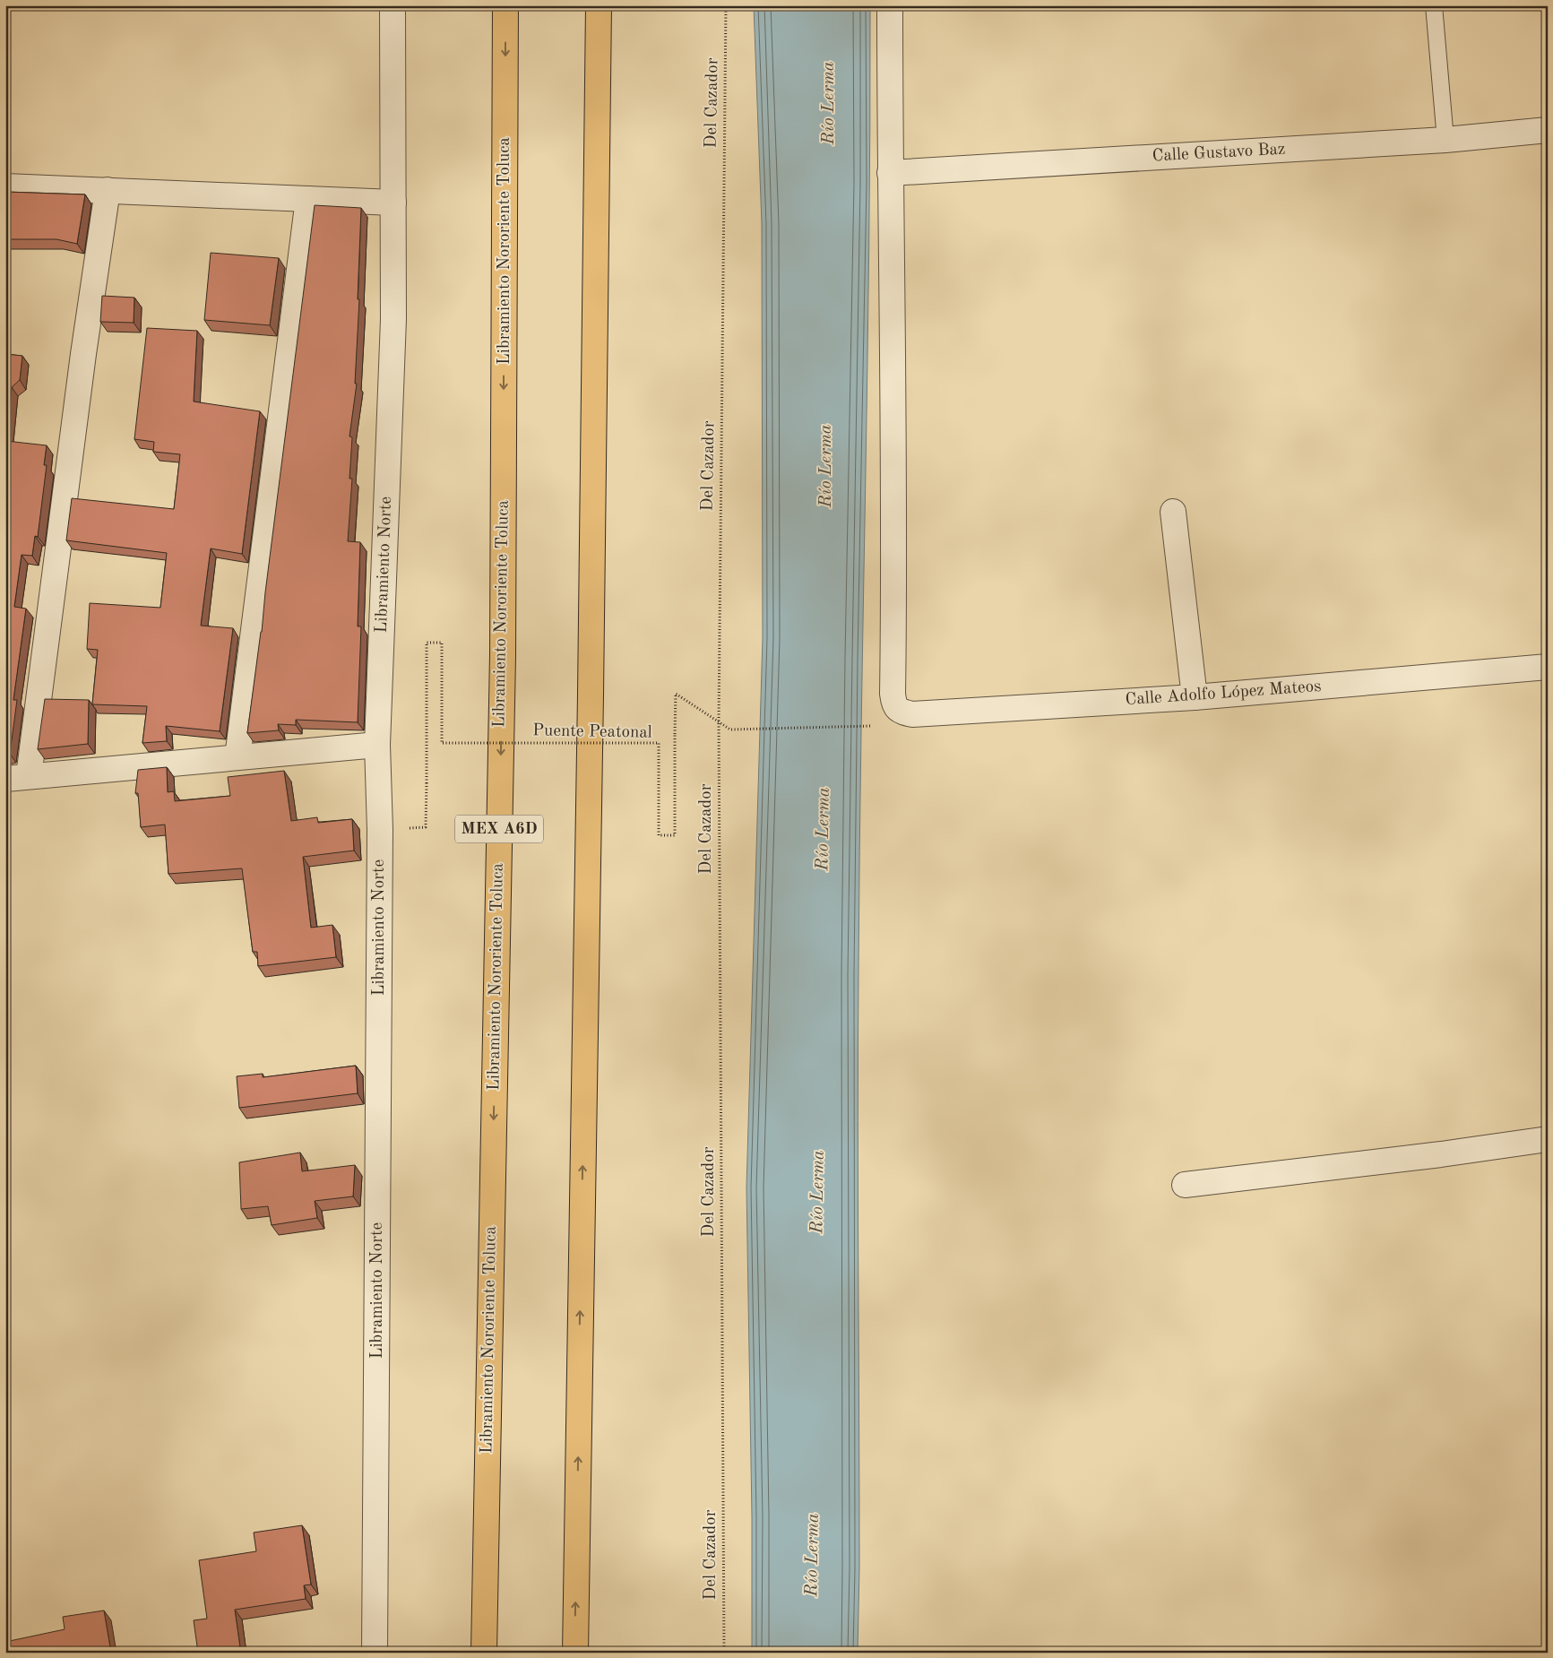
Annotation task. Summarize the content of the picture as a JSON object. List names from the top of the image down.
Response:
{
  "streets": {
    "highway": ["Libramiento Nororiente Toluca", "MEX A6D"],
    "street": ["Calle Gustavo Baz", "Libramiento Norte", "Calle Adolfo López Mateos"],
    "path": ["Del Cazador", "Puente Peatonal"]
  },
  "crossings": [
    ["Del Cazador", "Puente Peatonal"],
    ["Calle Gustavo Baz", "Calle Adolfo López Mateos"],
    ["Libramiento Norte", "Puente Peatonal"]
  ],
  "water": ["Río Lerma"]
}
